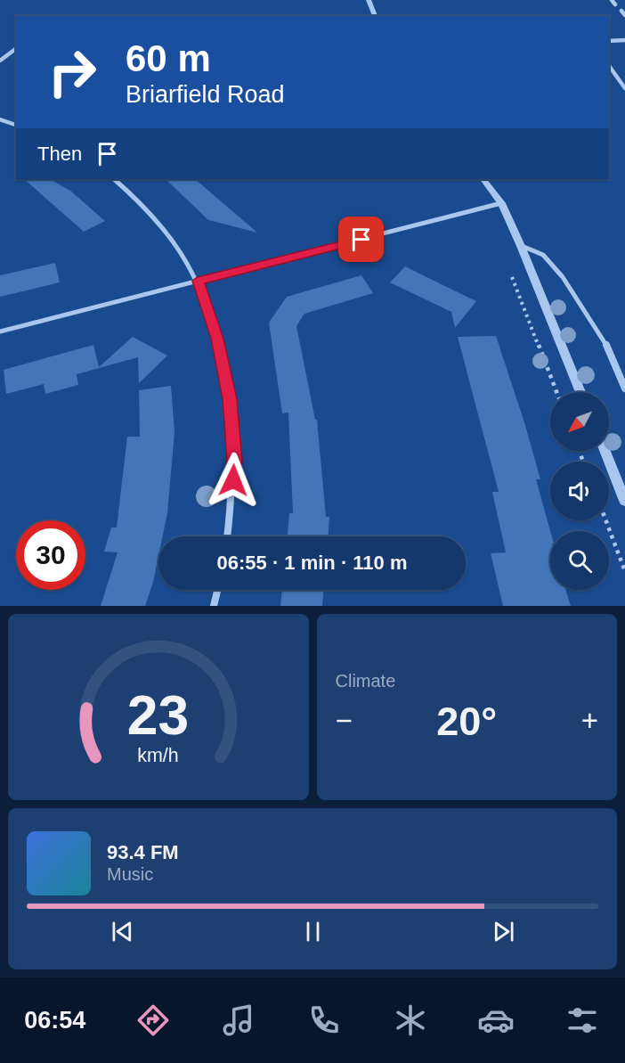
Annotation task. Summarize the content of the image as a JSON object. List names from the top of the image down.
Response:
{
  "north": "bottom left",
  "page": {
    "turn": ["60 m", "Briarfield Road"],
    "then": "Then",
    "limit": "30",
    "trip": "06:55 · 1 min · 110 m",
    "tile": "Climate",
    "heat": ["−", "20°", "+"],
    "song": ["93.4 FM", "Music"],
    "tabs": "06:54",
    "gauge": ["23", "km/h"]
  }
}
